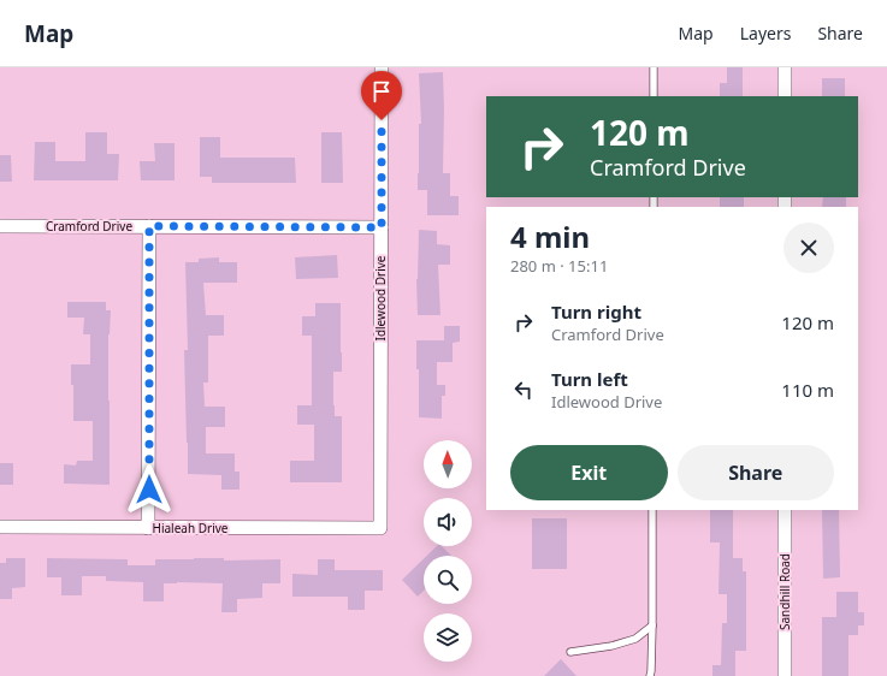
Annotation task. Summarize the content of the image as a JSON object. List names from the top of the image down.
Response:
{
  "streets": {
    "street": [
      "Cramford Drive",
      "Idlewood Drive",
      "Hialeah Drive",
      "Sandhill Road"
    ]
  },
  "crossings": [
    ["Cramford Drive", "Idlewood Drive"],
    ["Idlewood Drive", "Hialeah Drive"]
  ],
  "north": "top",
  "page": {
    "header": "Map",
    "nav": ["Map", "Layers", "Share"],
    "turn": ["120 m", "Cramford Drive"],
    "heading": ["4 min", "280 m · 15:11"],
    "list": [
      {
        "name": "Turn right",
        "note": "Cramford Drive",
        "value": "120 m"
      },
      {
        "name": "Turn left",
        "note": "Idlewood Drive",
        "value": "110 m"
      }
    ],
    "buttons": ["Exit", "Share"]
  }
}
